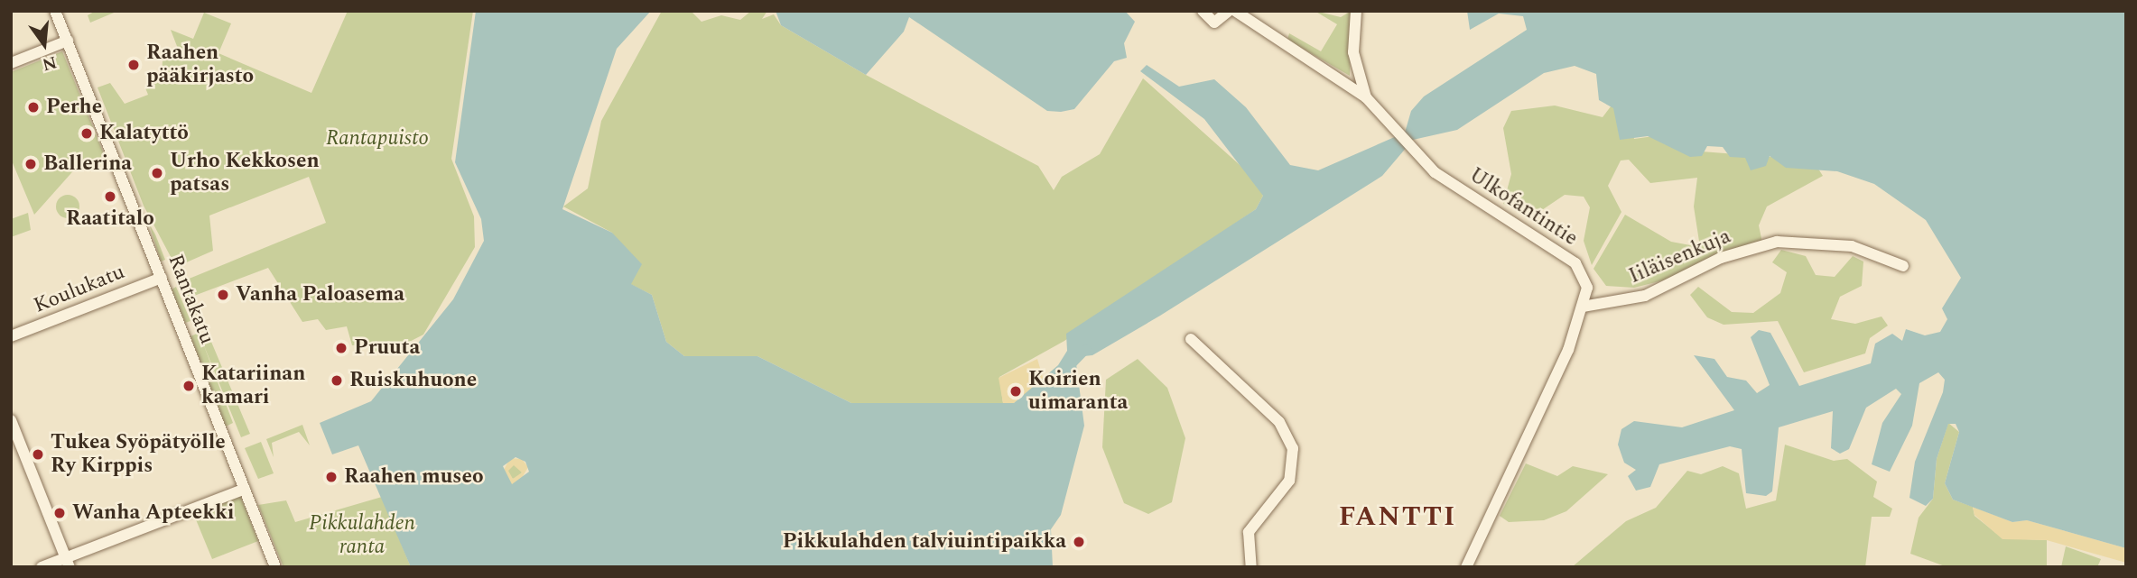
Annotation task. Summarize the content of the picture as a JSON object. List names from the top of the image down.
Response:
{
  "streets": {
    "street": [
      "Ulkofantintie",
      "Iiläisenkuja",
      "Koulukatu",
      "Rantakatu"
    ]
  },
  "crossings": [
    ["Ulkofantintie", "Iiläisenkuja"],
    ["Koulukatu", "Rantakatu"]
  ],
  "districts": ["FANTTI"],
  "parks": ["Rantapuisto", "Pikkulahden ranta"],
  "places": [
    "Raahen pääkirjasto",
    "Perhe",
    "Kalatyttö",
    "Ballerina",
    "Urho Kekkosen patsas",
    "Raatitalo",
    "Vanha Paloasema",
    "Pruuta",
    "Ruiskuhuone",
    "Katariinan kamari",
    "Koirien uimaranta",
    "Tukea Syöpätyölle Ry Kirppis",
    "Raahen museo",
    "Wanha Apteekki",
    "Pikkulahden talviuintipaikka"
  ],
  "north": "bottom"
}
